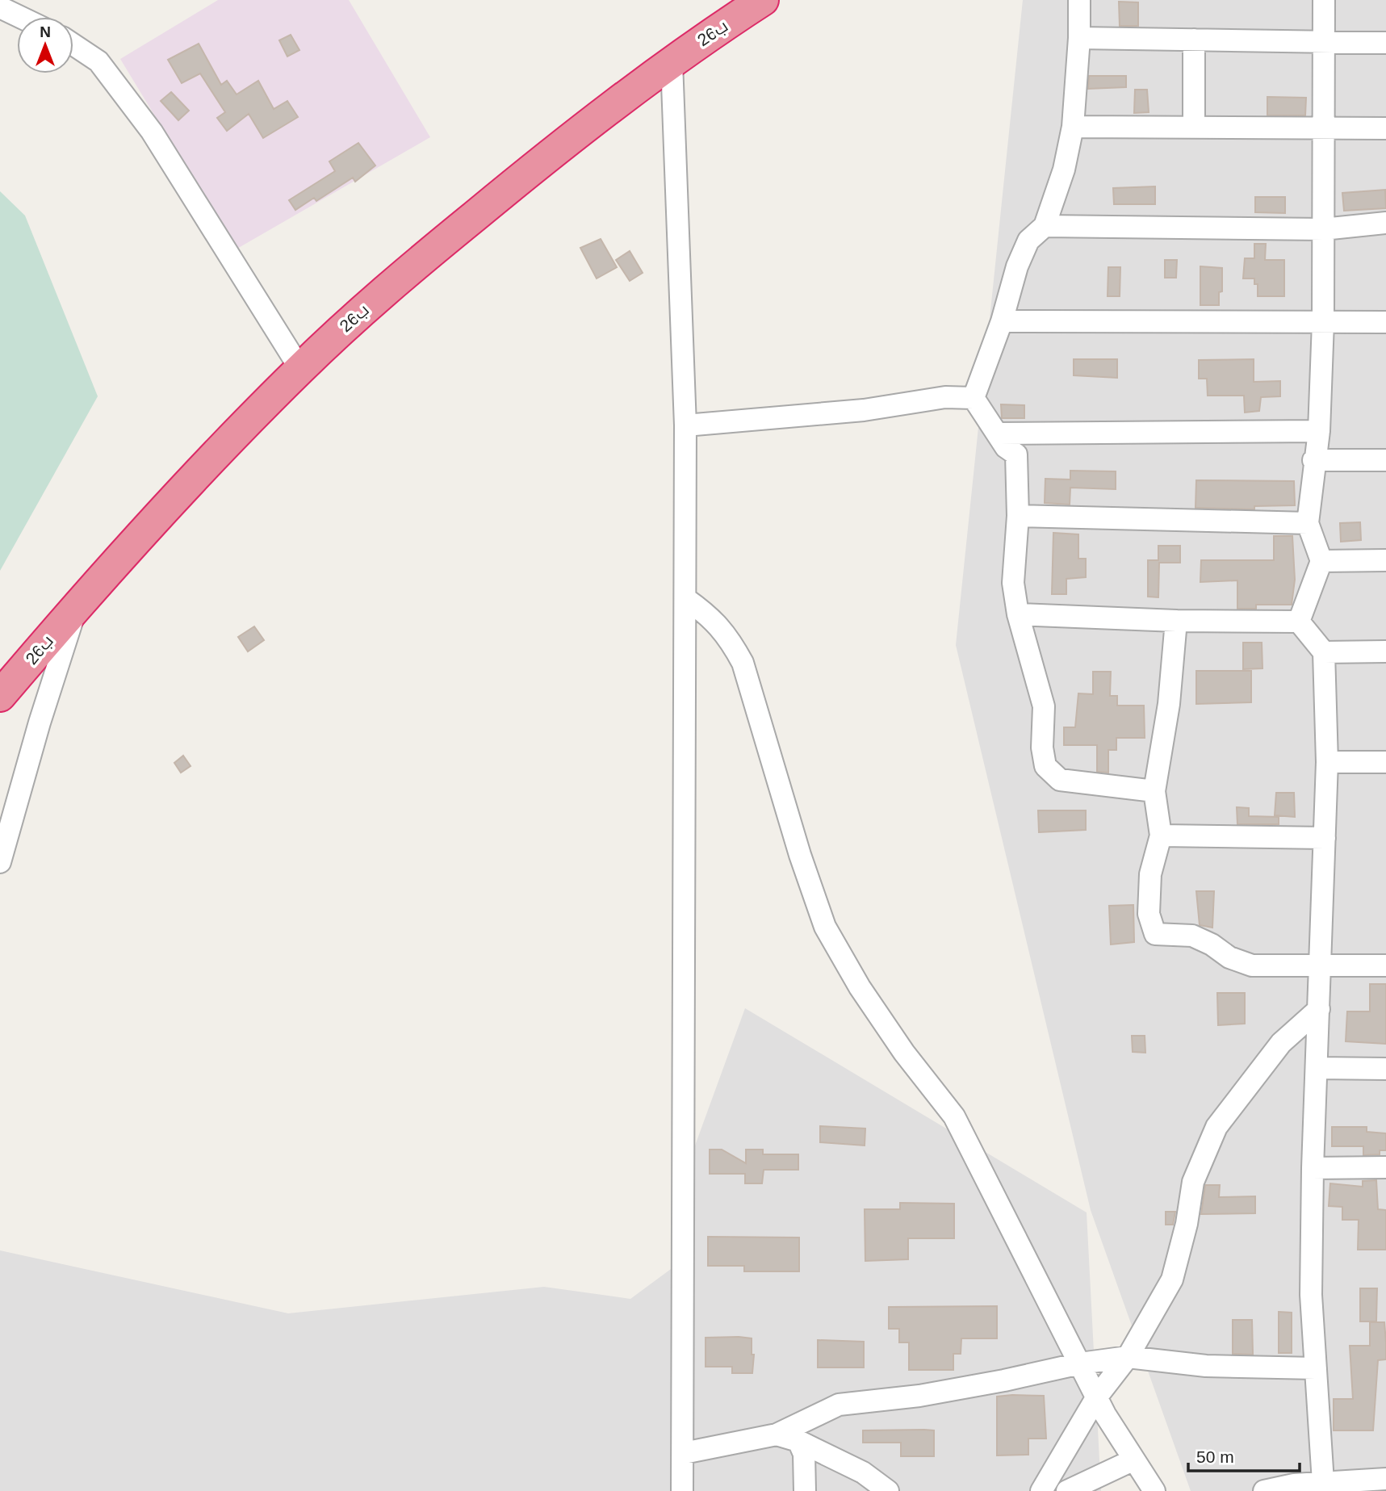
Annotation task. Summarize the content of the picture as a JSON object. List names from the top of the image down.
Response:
{
  "streets": {
    "highway": ["26ب"]
  },
  "scale_bar": "50 m",
  "north": "top"
}
